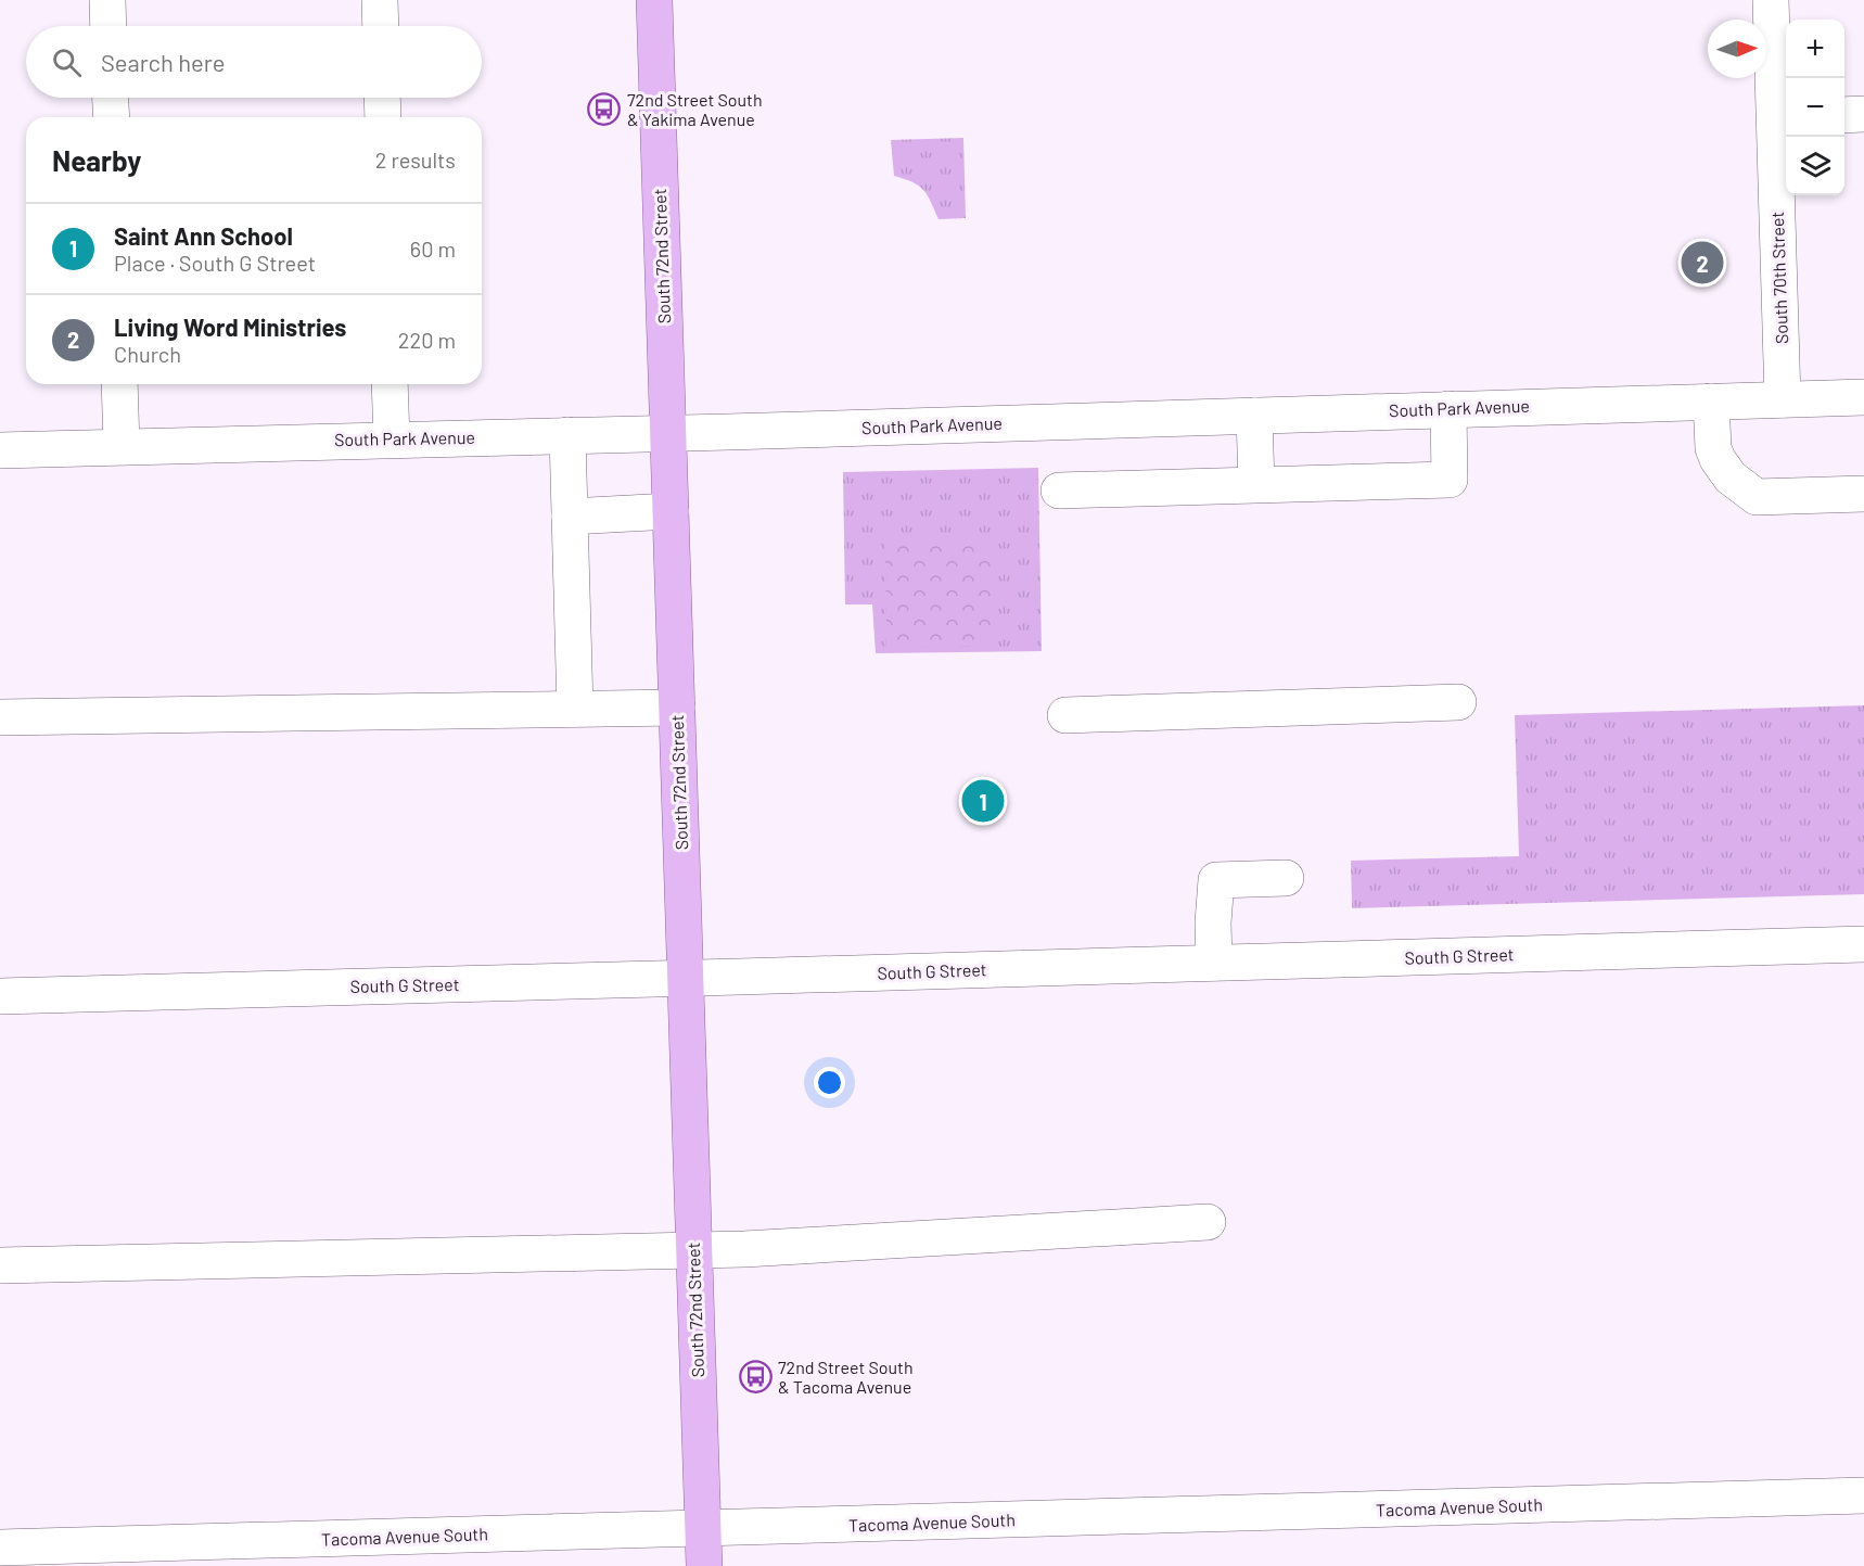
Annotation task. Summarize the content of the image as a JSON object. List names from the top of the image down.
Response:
{
  "streets": {
    "main road": ["South 72nd Street"],
    "street": [
      "South 70th Street",
      "South Park Avenue",
      "South G Street",
      "Tacoma Avenue South"
    ]
  },
  "crossings": [
    ["South 72nd Street", "South Park Avenue"],
    ["South 72nd Street", "South G Street"],
    ["South 72nd Street", "Tacoma Avenue South"],
    ["South 70th Street", "South Park Avenue"]
  ],
  "places": {
    "bus stop": ["72nd Street South & Yakima Avenue", "72nd Street South & Tacoma Avenue"]
  },
  "north": "right",
  "page": {
    "map_buttons": ["+", "−"],
    "search": "Search here",
    "heading": ["Nearby", "2 results"],
    "list": [
      {
        "mark": "1",
        "name": "Saint Ann School",
        "note": "Place · South G Street",
        "value": "60 m"
      },
      {
        "mark": "2",
        "name": "Living Word Ministries",
        "note": "Church",
        "value": "220 m"
      }
    ],
    "pins": ["2", "1"]
  }
}
